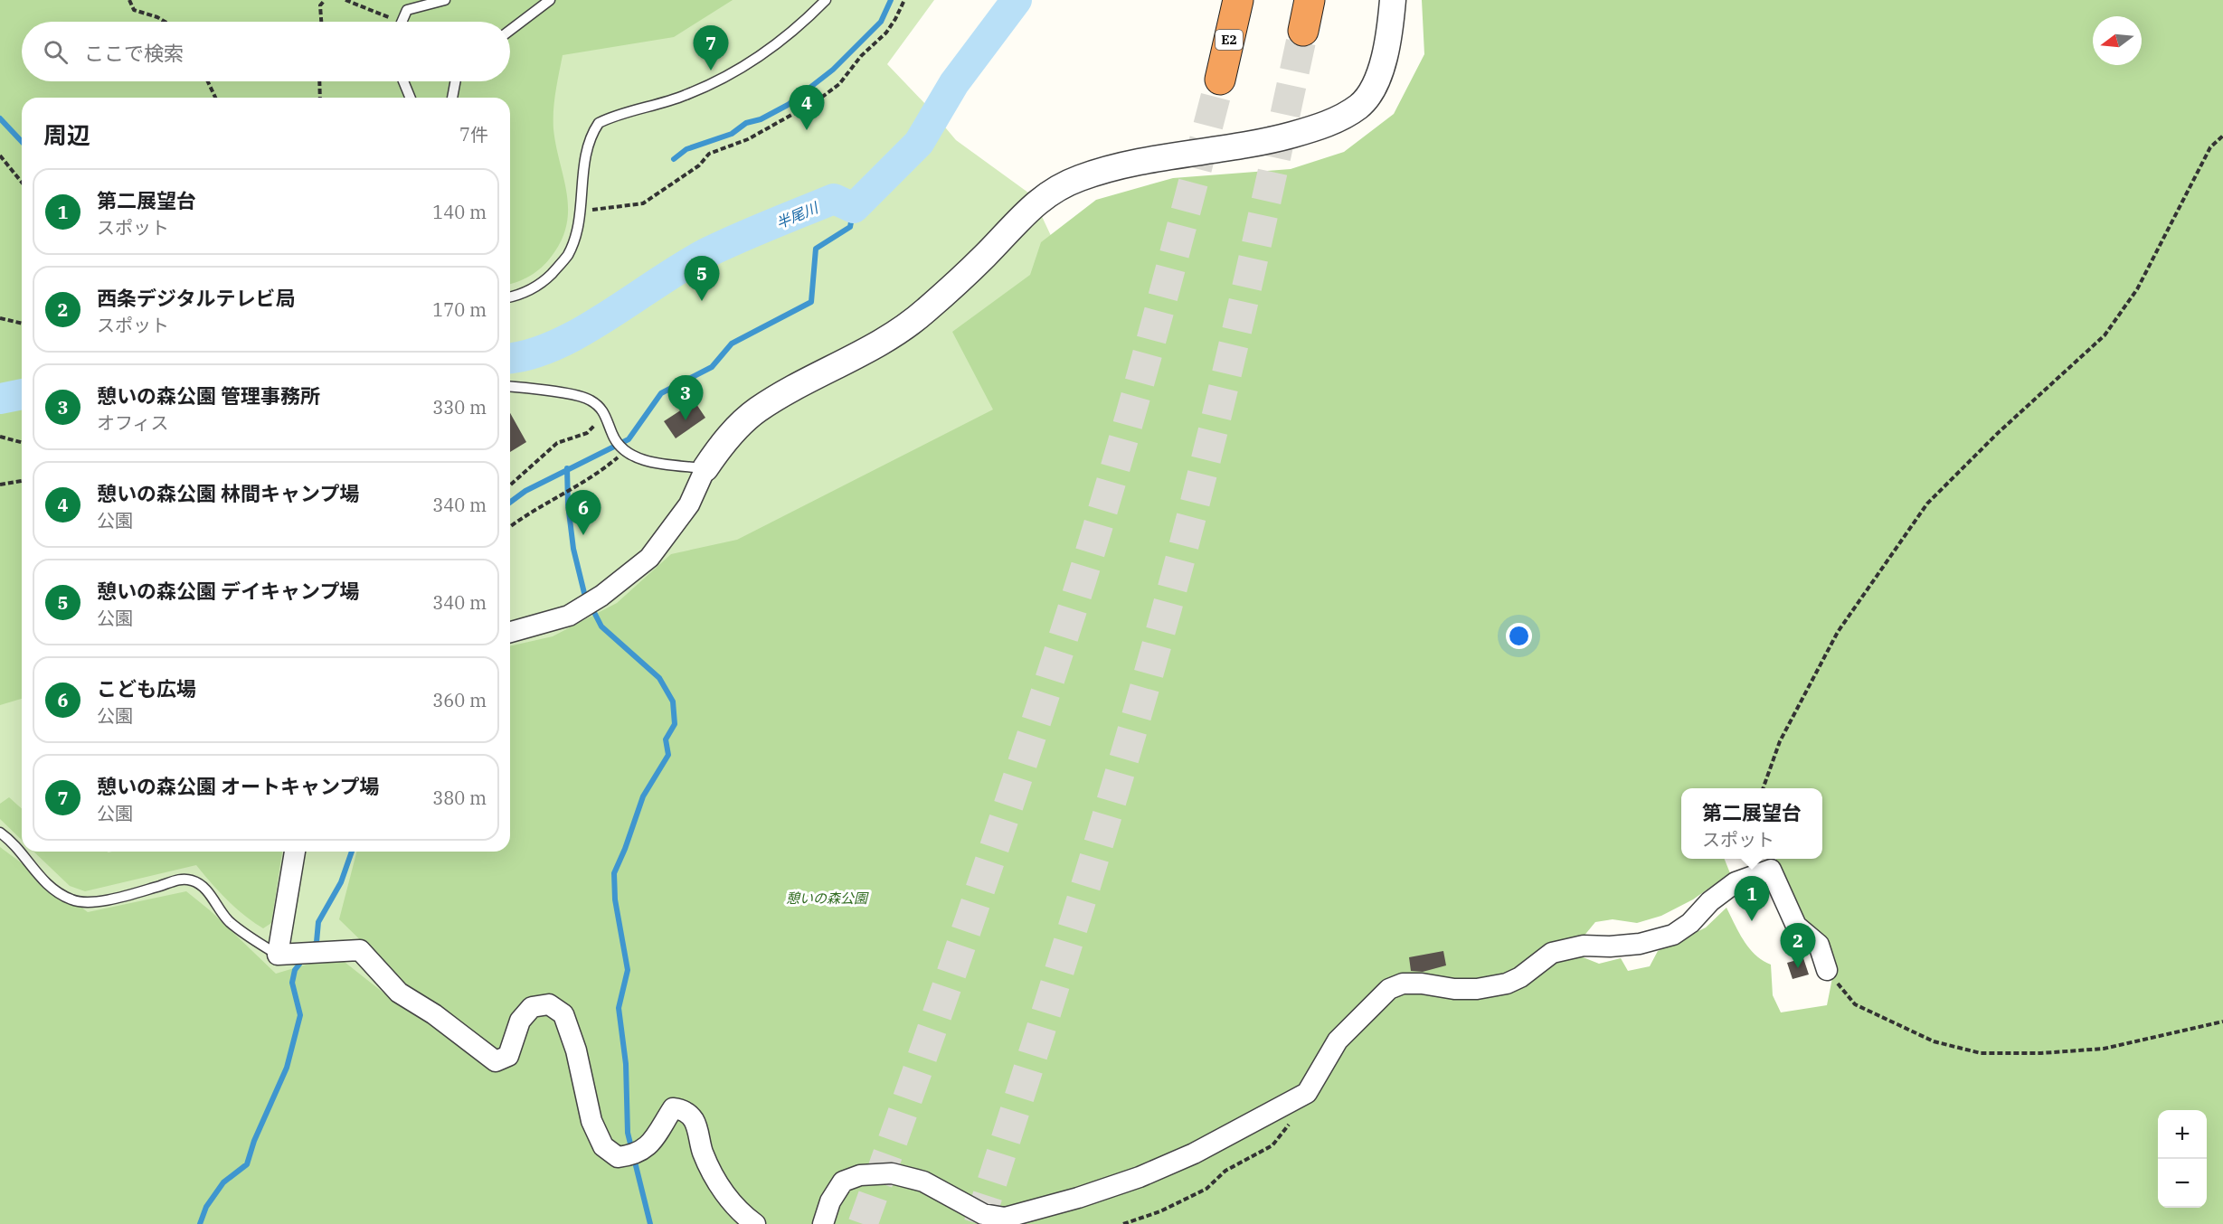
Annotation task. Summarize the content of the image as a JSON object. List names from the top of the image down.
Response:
{
  "streets": {
    "highway": ["E2"]
  },
  "water": ["半尾川"],
  "parks": ["憩いの森公園"],
  "north": "left",
  "page": {
    "search": "ここで検索",
    "pins": [
      "7",
      "4",
      "5",
      "3",
      "6",
      "1",
      "2"
    ],
    "heading": ["周辺", "7件"],
    "list": [
      {
        "mark": "1",
        "name": "第二展望台",
        "note": "スポット",
        "value": "140 m"
      },
      {
        "mark": "2",
        "name": "西条デジタルテレビ局",
        "note": "スポット",
        "value": "170 m"
      },
      {
        "mark": "3",
        "name": "憩いの森公園 管理事務所",
        "note": "オフィス",
        "value": "330 m"
      },
      {
        "mark": "4",
        "name": "憩いの森公園 林間キャンプ場",
        "note": "公園",
        "value": "340 m"
      },
      {
        "mark": "5",
        "name": "憩いの森公園 デイキャンプ場",
        "note": "公園",
        "value": "340 m"
      },
      {
        "mark": "6",
        "name": "こども広場",
        "note": "公園",
        "value": "360 m"
      },
      {
        "mark": "7",
        "name": "憩いの森公園 オートキャンプ場",
        "note": "公園",
        "value": "380 m"
      }
    ],
    "popup": ["第二展望台", "スポット"],
    "map_buttons": ["+", "−"]
  }
}
